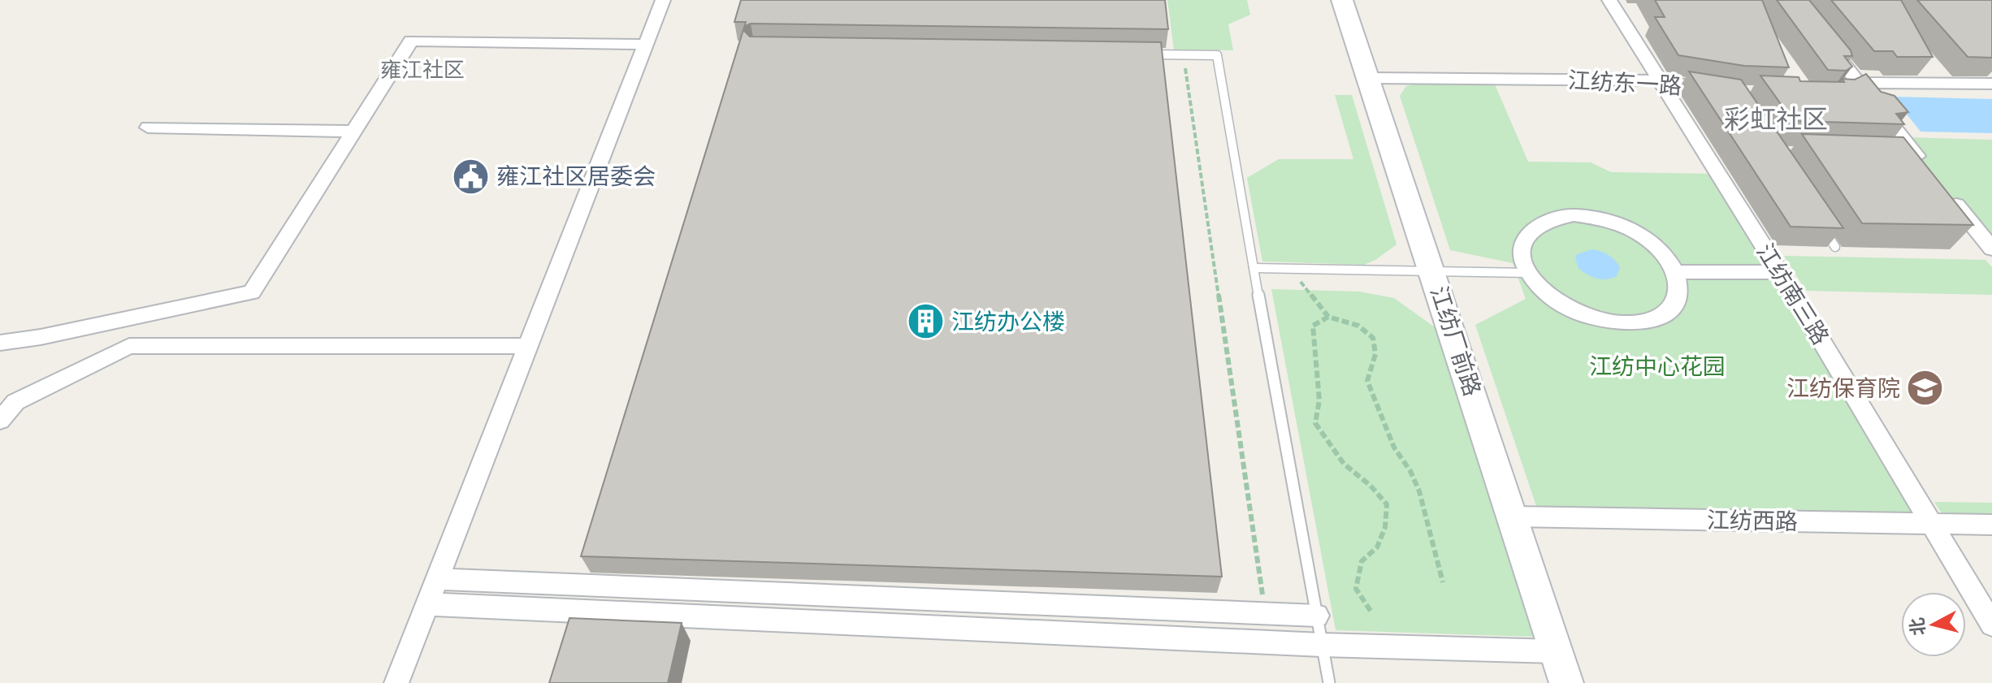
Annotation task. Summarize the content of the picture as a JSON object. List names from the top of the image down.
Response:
{
  "streets": {
    "main road": ["江纺厂前路"],
    "street": ["江纺东一路", "江纺南三路", "江纺西路"]
  },
  "crossings": [
    ["江纺东一路", "江纺南三路"],
    ["江纺东一路", "江纺厂前路"],
    ["江纺南三路", "江纺西路"],
    ["江纺厂前路", "江纺西路"]
  ],
  "districts": ["雍江社区", "彩虹社区"],
  "parks": ["江纺中心花园"],
  "places": {
    "public building": ["雍江社区居委会"],
    "building": ["江纺办公楼"],
    "school or university": ["江纺保育院"]
  },
  "north": "left"
}
